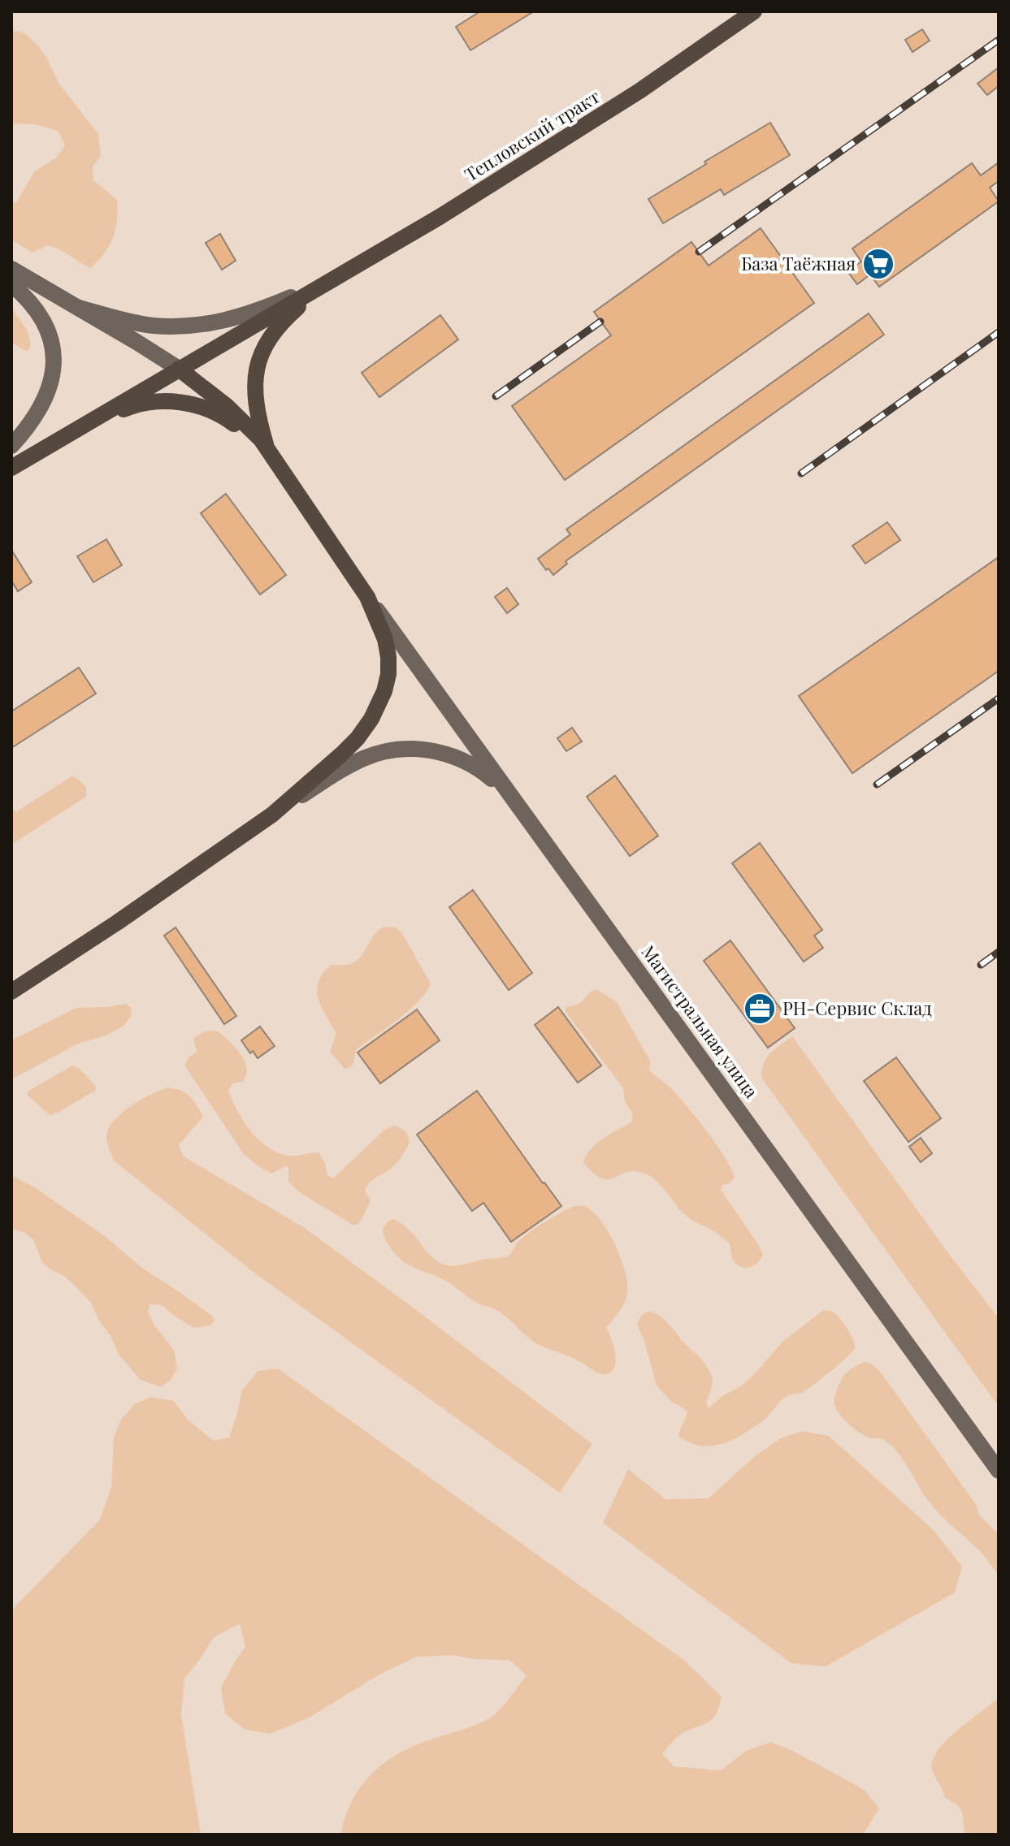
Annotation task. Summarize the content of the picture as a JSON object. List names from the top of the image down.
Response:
{
  "streets": {
    "main road": ["Тепловский тракт", "Магистральная улица"]
  },
  "places": {
    "supermarket": ["База Таёжная"],
    "office": ["РН-Сервис Cклад"]
  }
}
